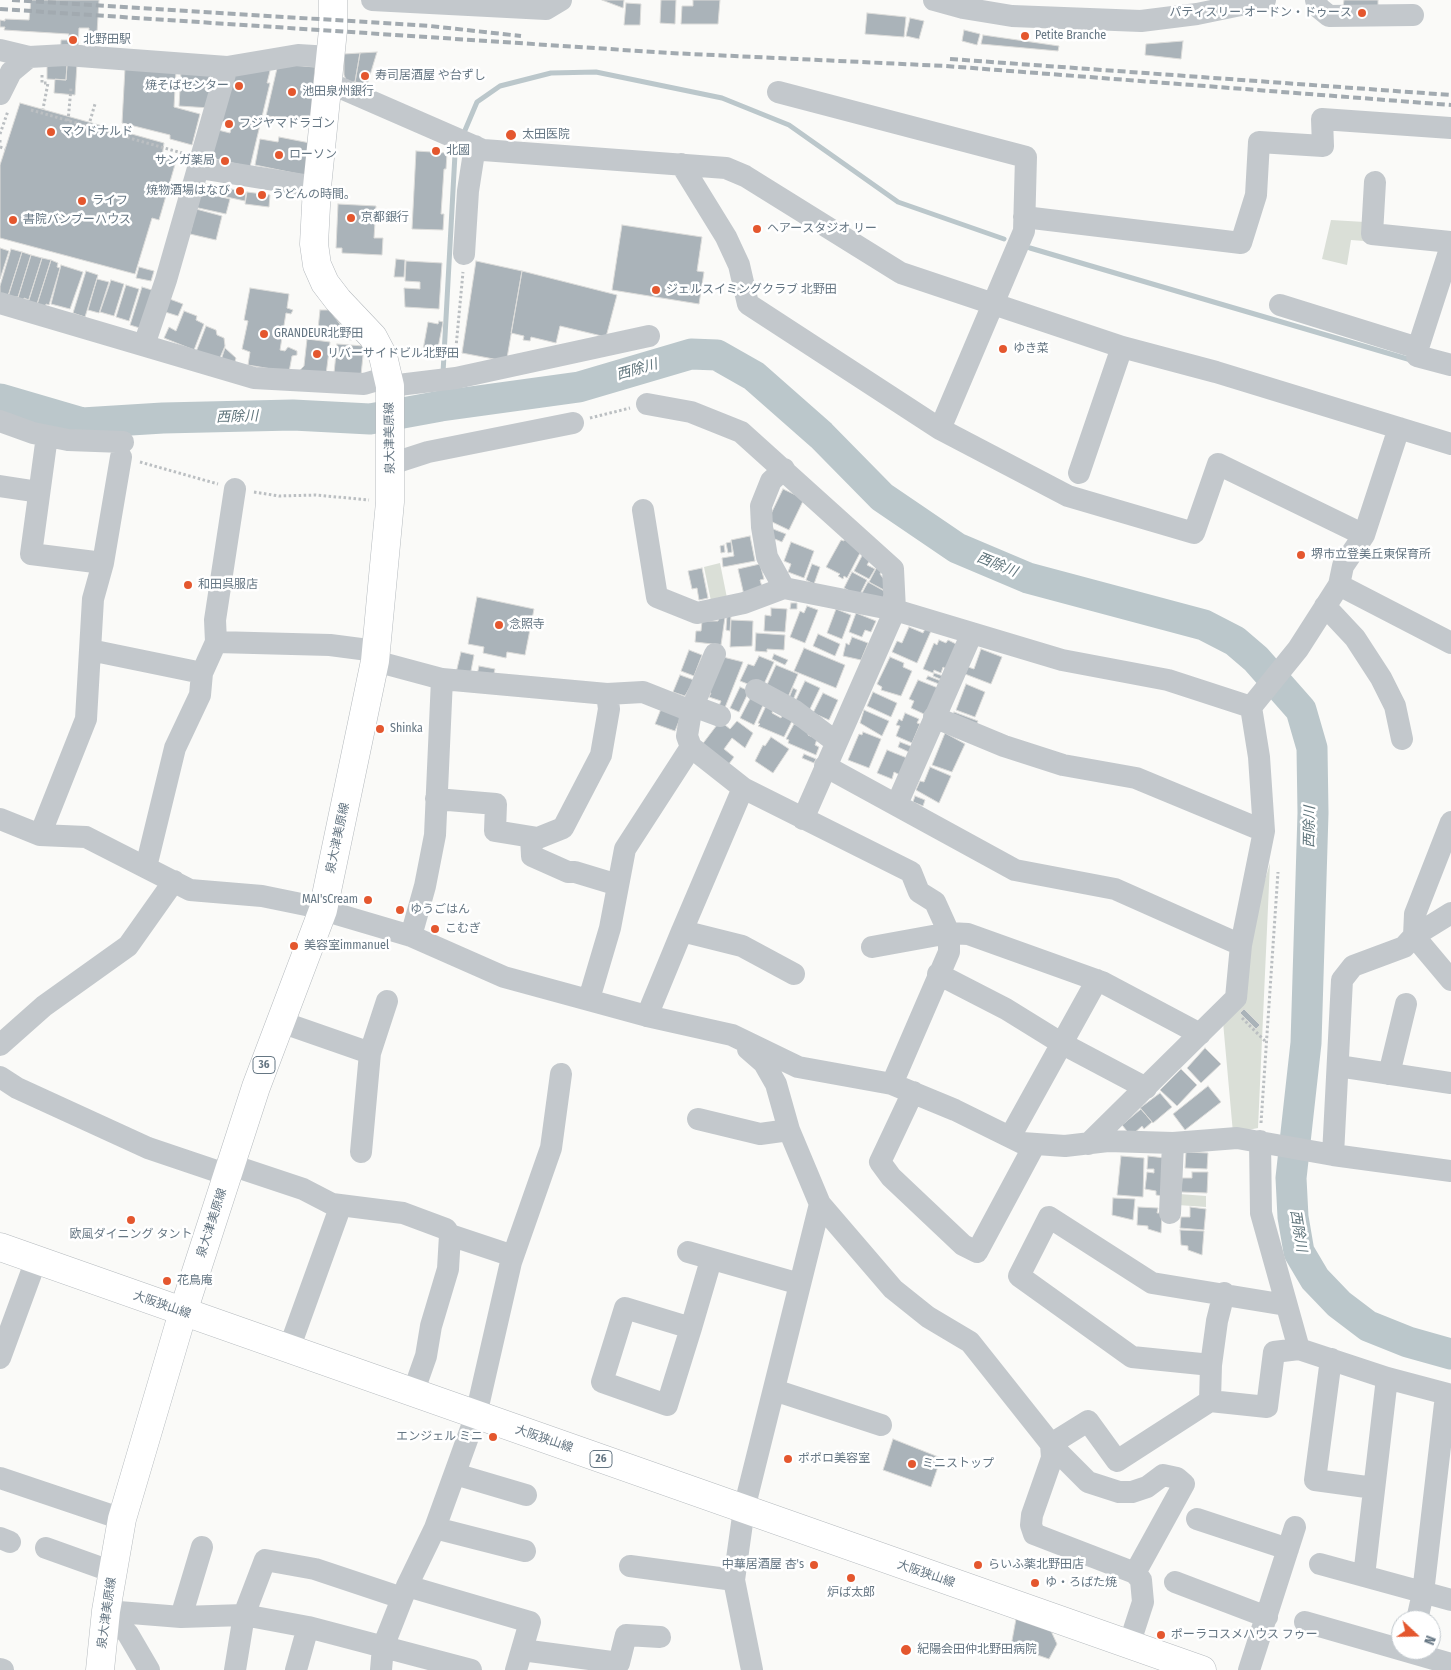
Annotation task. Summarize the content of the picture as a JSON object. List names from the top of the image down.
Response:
{
  "streets": {
    "main road": [
      "泉大津美原線",
      "36",
      "大阪狭山線",
      "26"
    ]
  },
  "crossings": [
    ["泉大津美原線", "大阪狭山線"]
  ],
  "water": ["西除川"],
  "places": [
    "パティスリー オードン・ドゥース",
    "Petite Branche",
    "北野田駅",
    "寿司居酒屋 や台ずし",
    "焼そばセンター",
    "池田泉州銀行",
    "フジヤマドラゴン",
    "マクドナルド",
    "太田医院",
    "北國",
    "ローソン",
    "サンガ薬局",
    "焼物酒場はなび",
    "うどんの時間。",
    "ライフ",
    "京都銀行",
    "書院バンブーハウス",
    "ヘアースタジオ リー",
    "ジェルスイミングクラブ 北野田",
    "GRANDEUR北野田",
    "ゆき菜",
    "リバーサイドビル北野田",
    "堺市立登美丘東保育所",
    "和田呉服店",
    "念照寺",
    "Shinka",
    "MAI'sCream",
    "ゆうごはん",
    "こむぎ",
    "美容室immanuel",
    "欧風ダイニング タント",
    "花鳥庵",
    "エンジェル ミニ",
    "ポポロ美容室",
    "ミニストップ",
    "中華居酒屋 杏's",
    "らいふ薬北野田店",
    "炉ば太郎",
    "ゆ・ろばた焼",
    "ポーラコスメハウス フゥー",
    "紀陽会田仲北野田病院"
  ],
  "north": "right"
}
